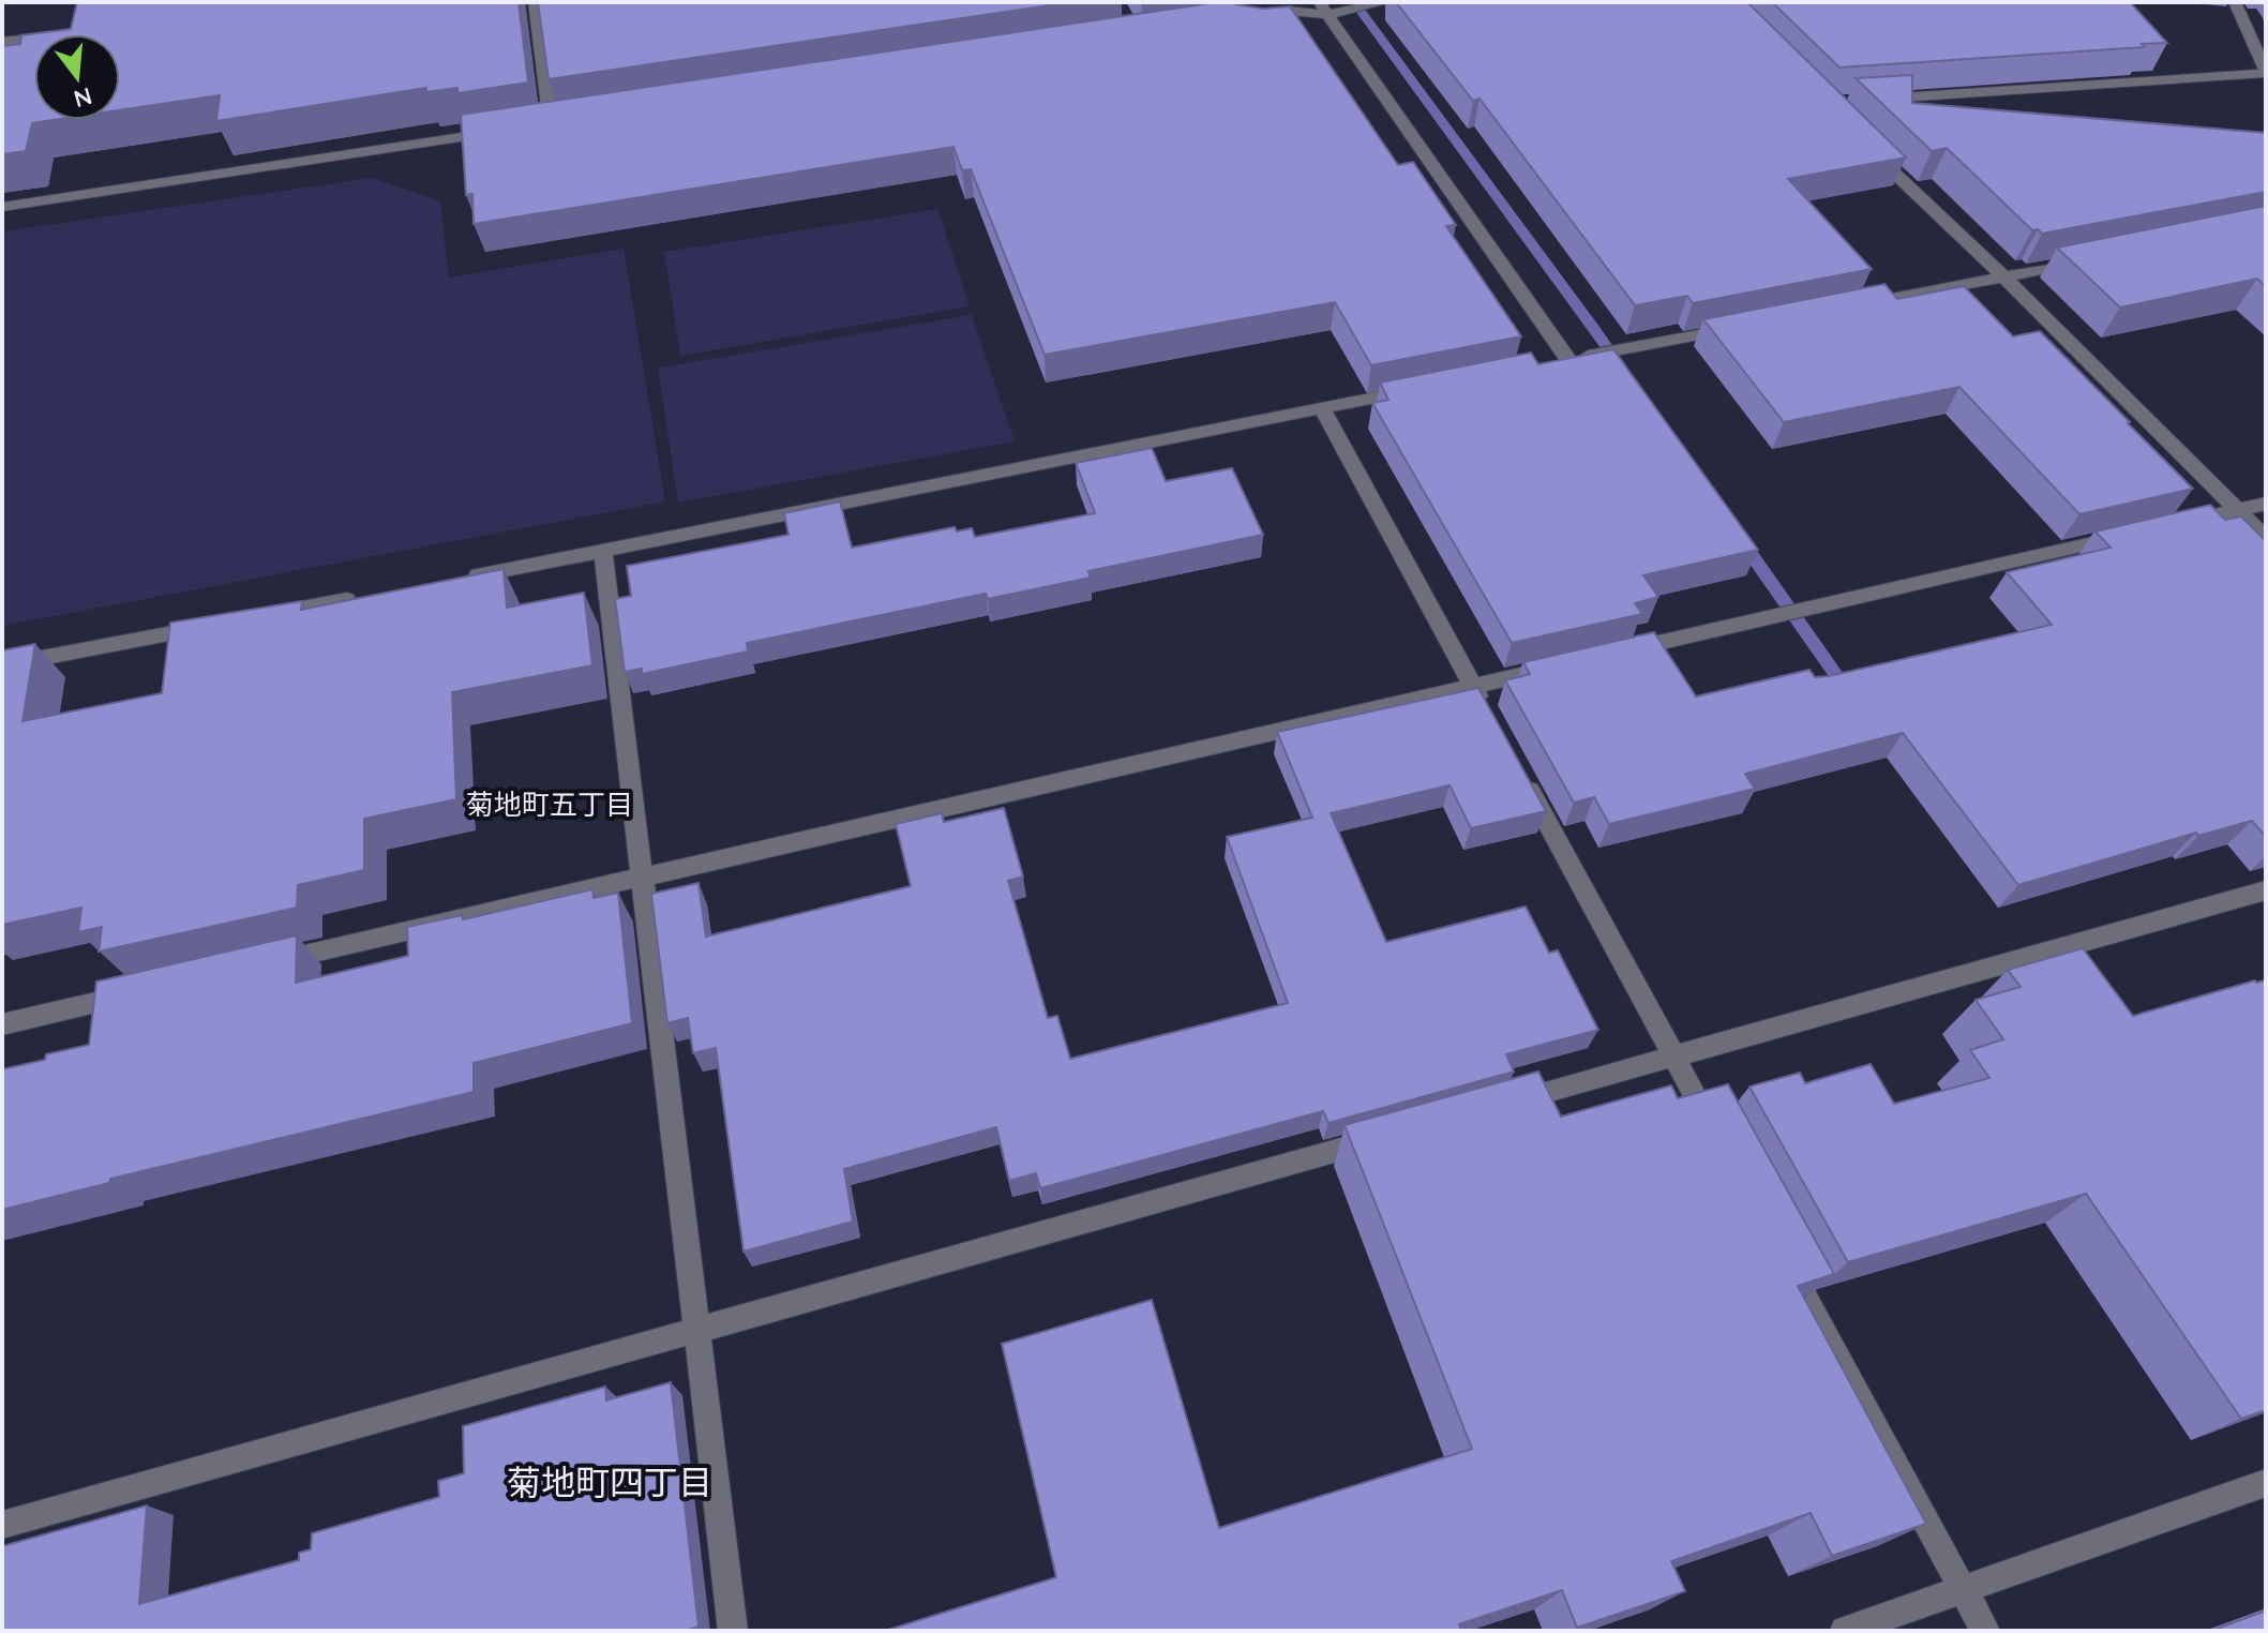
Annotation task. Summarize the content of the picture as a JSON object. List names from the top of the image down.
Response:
{
  "districts": ["菊地町五丁目", "菊地町四丁目"],
  "north": "bottom"
}
